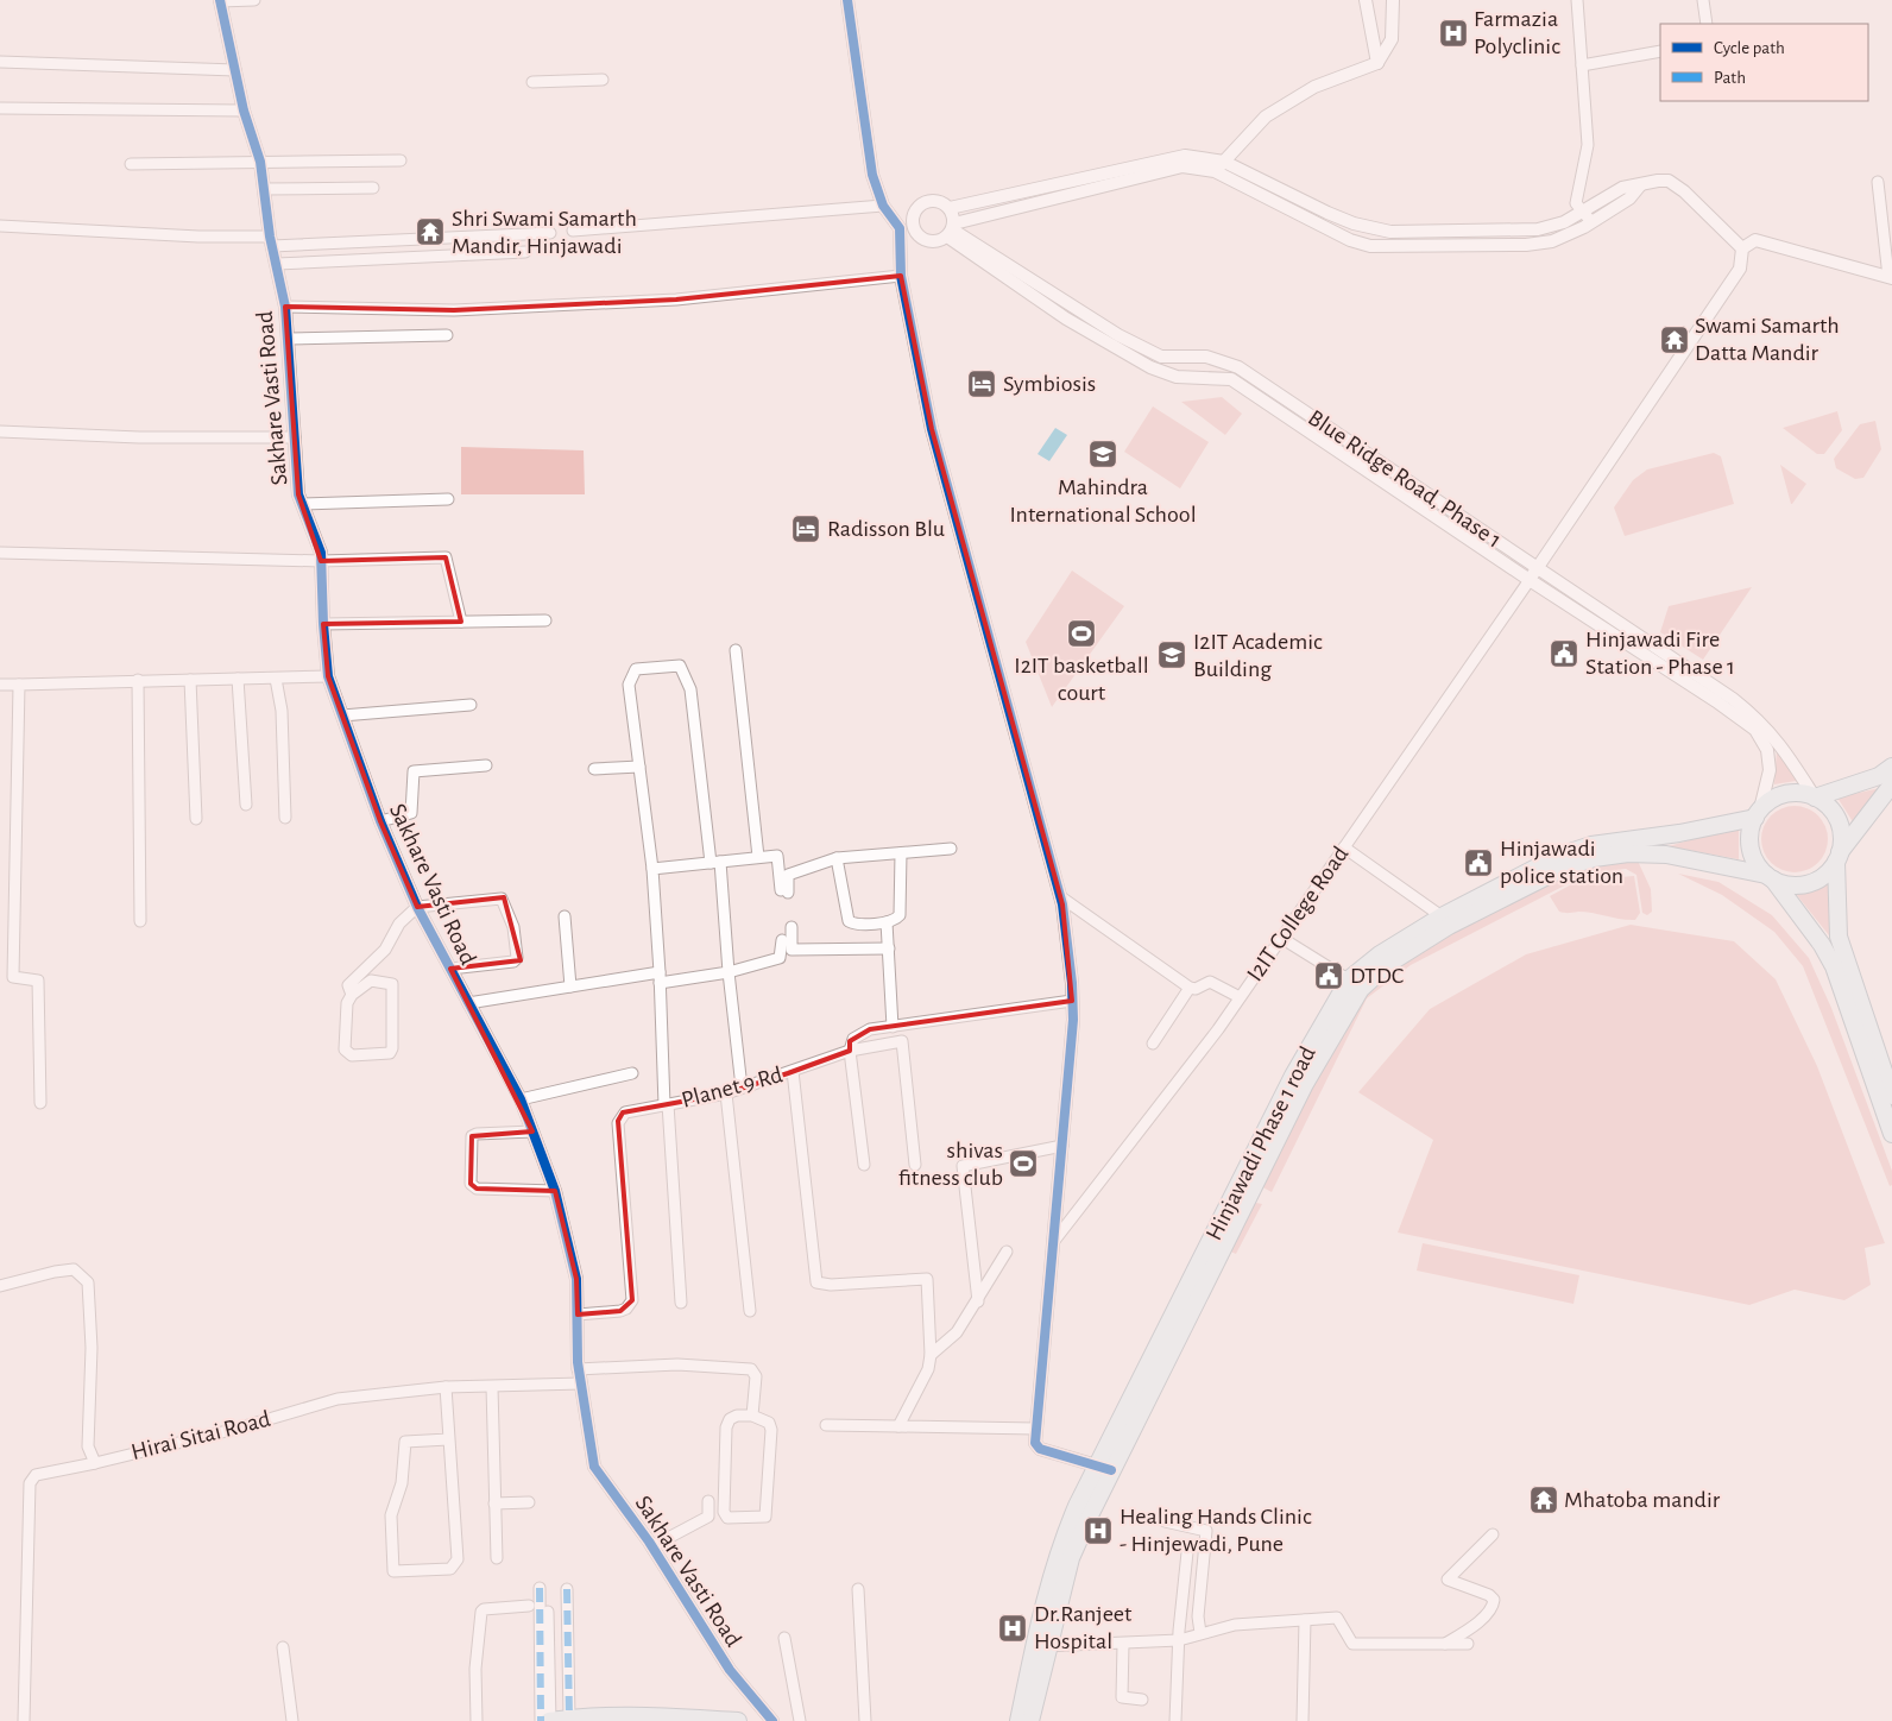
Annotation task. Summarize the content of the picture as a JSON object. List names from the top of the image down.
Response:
{
  "streets": {
    "main road": ["Hinjawadi Phase 1 road"],
    "street": [
      "Sakhare Vasti Road",
      "Blue Ridge Road, Phase 1",
      "I2IT College Road",
      "Planet 9 Rd",
      "Hirai Sitai Road"
    ]
  },
  "crossings": [
    ["Sakhare Vasti Road", "Planet 9 Rd"],
    ["Sakhare Vasti Road", "Hirai Sitai Road"],
    ["Blue Ridge Road, Phase 1", "I2IT College Road"],
    ["Blue Ridge Road, Phase 1", "Hinjawadi Phase 1 road"]
  ],
  "places": {
    "hospital": ["Farmazia Polyclinic", "Healing Hands Clinic - Hinjewadi, Pune", "Dr.Ranjeet Hospital"],
    "temple": ["Shri Swami Samarth Mandir, Hinjawadi", "Swami Samarth Datta Mandir", "Mhatoba mandir"],
    "hotel": ["Symbiosis", "Radisson Blu"],
    "school or university": ["Mahindra International School", "I2IT Academic Building"],
    "sports": ["I2IT basketball court", "shivas fitness club"],
    "public building": ["Hinjawadi Fire Station - Phase 1", "Hinjawadi police station", "DTDC"]
  },
  "legend": ["Cycle path", "Path"]
}
